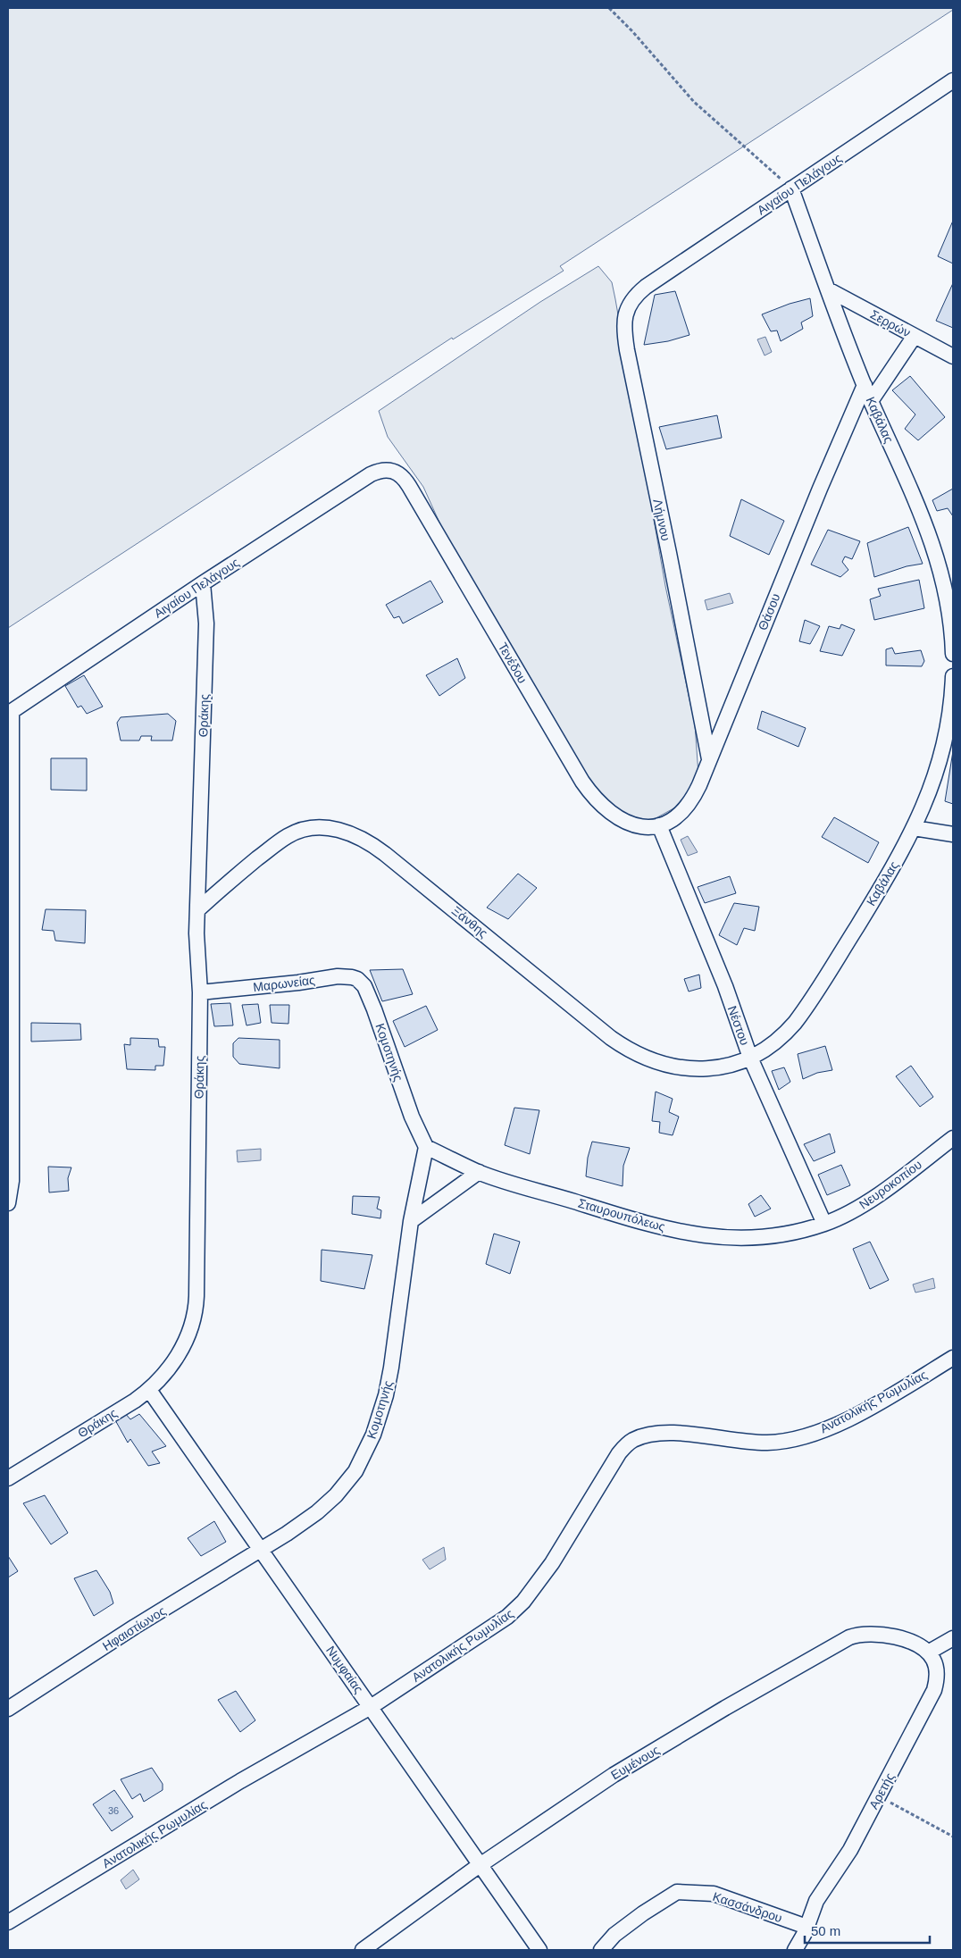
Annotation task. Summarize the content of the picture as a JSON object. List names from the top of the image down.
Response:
{
  "streets": {
    "street": [
      "Αιγαίου Πελάγους",
      "Σερρών",
      "Καβάλας",
      "Λήμνου",
      "Θάσου",
      "Τενέδου",
      "Θράκης",
      "Ξάνθης",
      "Μαρωνείας",
      "Νέστου",
      "Κομοτηνής",
      "Νευροκοπίου",
      "Σταυρουπόλεως",
      "Ανατολικής Ρωμυλίας",
      "Ηφαιστίωνος",
      "Νυμφαίας",
      "Ευμένους",
      "Αρετής",
      "Κασσάνδρου"
    ]
  },
  "crossings": [
    ["Αιγαίου Πελάγους", "Καβάλας"],
    ["Αιγαίου Πελάγους", "Λήμνου"],
    ["Αιγαίου Πελάγους", "Τενέδου"],
    ["Αιγαίου Πελάγους", "Θράκης"],
    ["Σερρών", "Καβάλας"],
    ["Καβάλας", "Θάσου"],
    ["Καβάλας", "Ξάνθης"],
    ["Καβάλας", "Νέστου"],
    ["Λήμνου", "Θάσου"],
    ["Θάσου", "Τενέδου"],
    ["Θάσου", "Νέστου"],
    ["Τενέδου", "Νέστου"],
    ["Θράκης", "Ξάνθης"],
    ["Θράκης", "Μαρωνείας"],
    ["Θράκης", "Νυμφαίας"],
    ["Ξάνθης", "Νέστου"],
    ["Μαρωνείας", "Κομοτηνής"],
    ["Νέστου", "Νευροκοπίου"],
    ["Νέστου", "Σταυρουπόλεως"],
    ["Κομοτηνής", "Σταυρουπόλεως"],
    ["Κομοτηνής", "Ηφαιστίωνος"],
    ["Κομοτηνής", "Νυμφαίας"],
    ["Νευροκοπίου", "Σταυρουπόλεως"],
    ["Ανατολικής Ρωμυλίας", "Νυμφαίας"],
    ["Ηφαιστίωνος", "Νυμφαίας"],
    ["Νυμφαίας", "Ευμένους"],
    ["Ευμένους", "Αρετής"],
    ["Αρετής", "Κασσάνδρου"]
  ],
  "house_numbers": ["36"],
  "scale_bar": "50 m"
}
